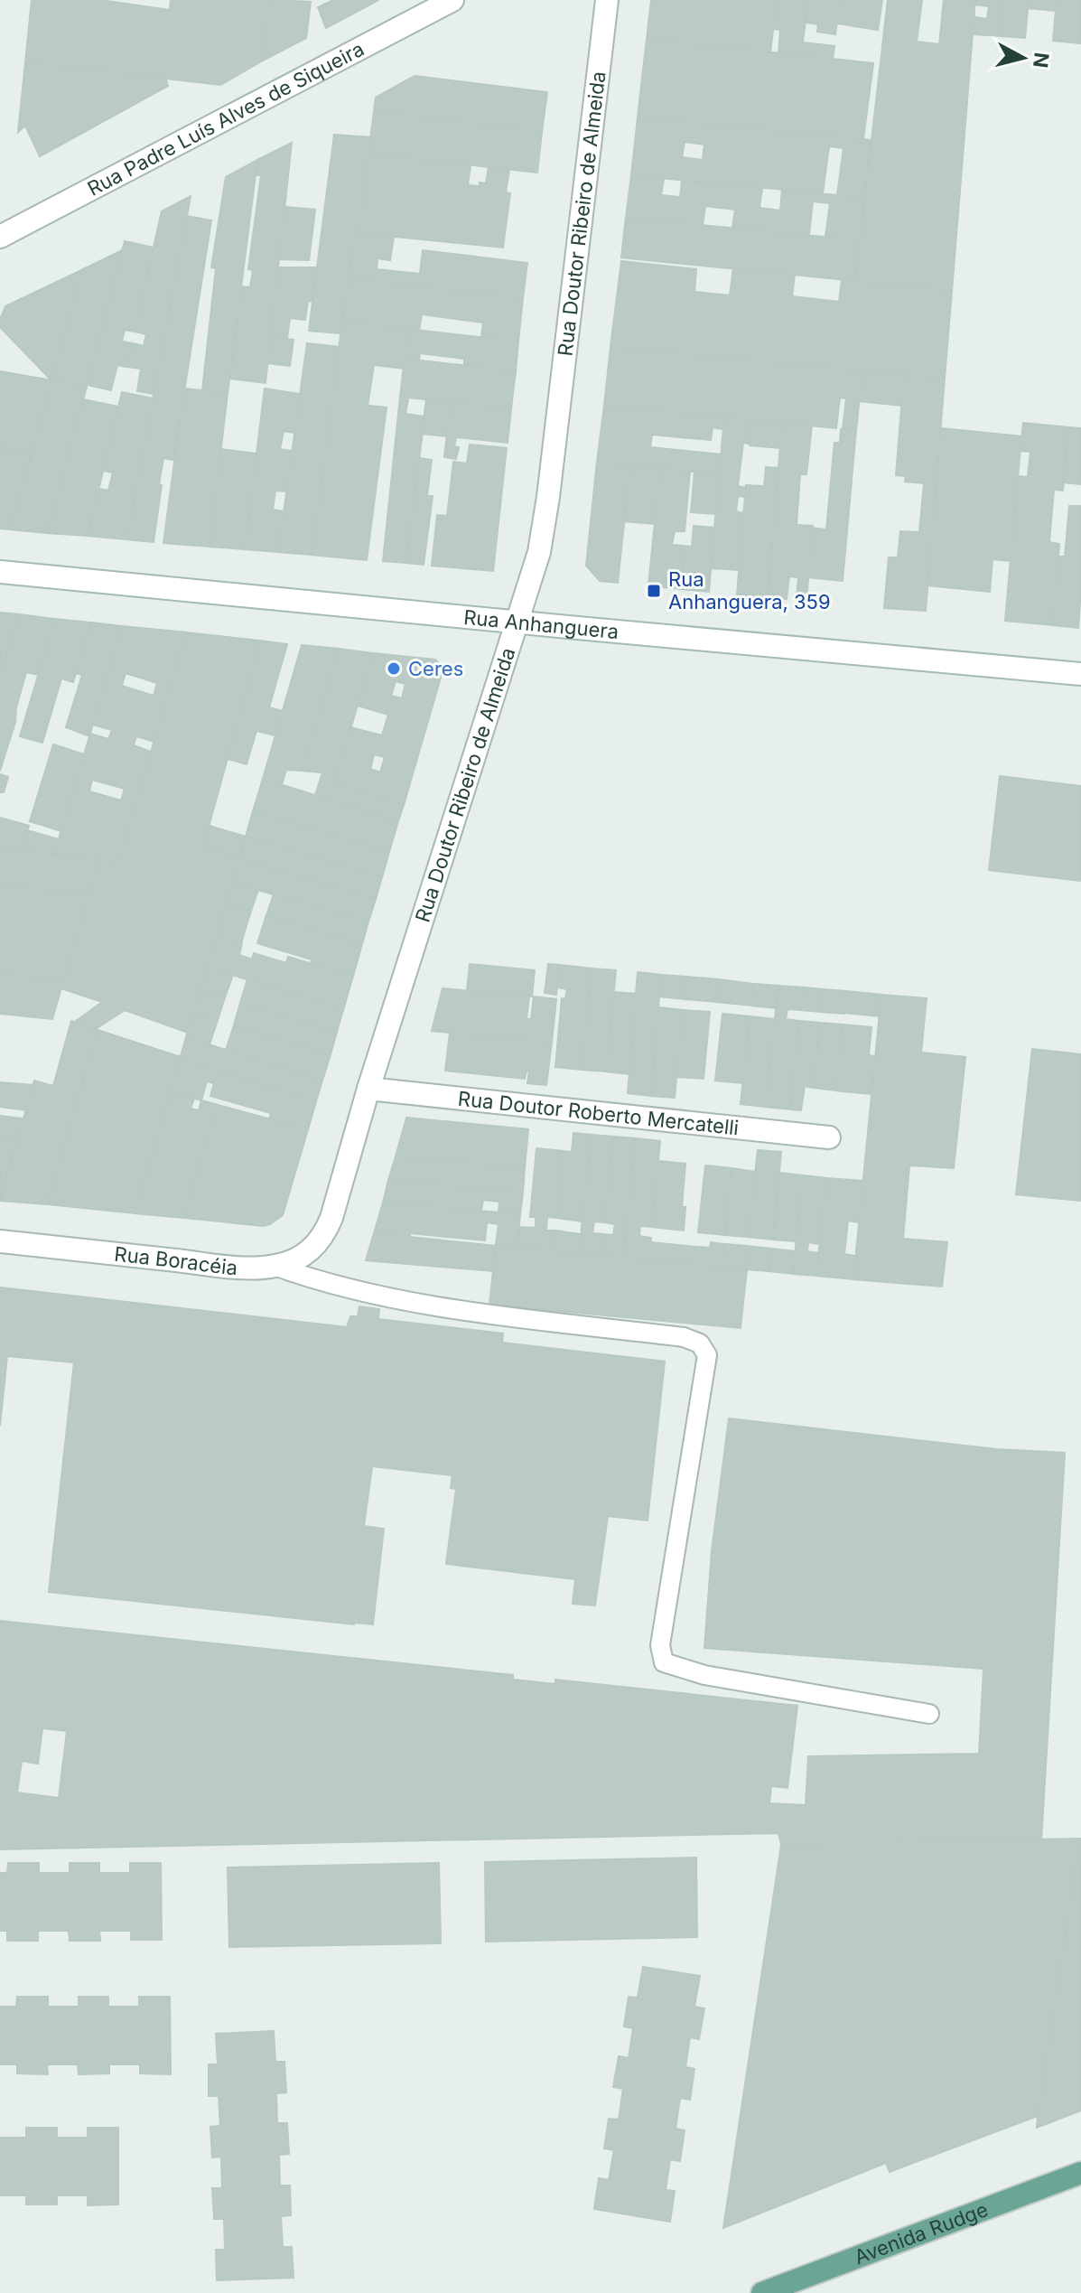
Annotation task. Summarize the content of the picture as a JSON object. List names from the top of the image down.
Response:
{
  "streets": {
    "main road": ["Avenida Rudge"],
    "street": [
      "Rua Padre Luís Alves de Siqueira",
      "Rua Doutor Ribeiro de Almeida",
      "Rua Anhanguera",
      "Rua Doutor Roberto Mercatelli",
      "Rua Boracéia"
    ]
  },
  "crossings": [
    ["Rua Doutor Ribeiro de Almeida", "Rua Anhanguera"],
    ["Rua Doutor Ribeiro de Almeida", "Rua Doutor Roberto Mercatelli"],
    ["Rua Doutor Ribeiro de Almeida", "Rua Boracéia"]
  ],
  "places": {
    "transit": ["Rua Anhanguera, 359"],
    "other": ["Ceres"]
  },
  "north": "right"
}
